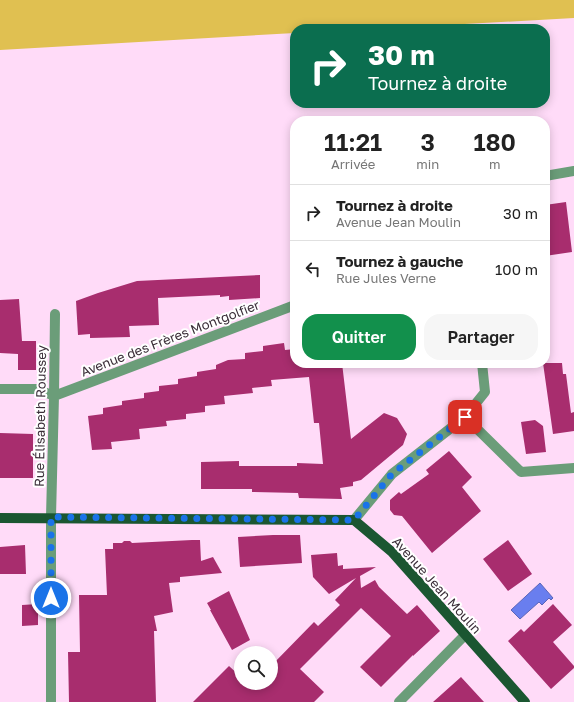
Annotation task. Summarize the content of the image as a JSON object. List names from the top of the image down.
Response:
{
  "streets": {
    "main road": ["Avenue Jean Moulin"],
    "street": ["Avenue des Frères Montgolfier", "Rue Élisabeth Roussey"]
  },
  "crossings": [
    ["Avenue des Frères Montgolfier", "Rue Élisabeth Roussey"]
  ],
  "page": {
    "turn": ["30 m", "Tournez à droite"],
    "eta": [
      "11:21",
      "Arrivée",
      "3",
      "min",
      "180",
      "m"
    ],
    "list": [
      {
        "name": "Tournez à droite",
        "note": "Avenue Jean Moulin",
        "value": "30 m"
      },
      {
        "name": "Tournez à gauche",
        "note": "Rue Jules Verne",
        "value": "100 m"
      }
    ],
    "buttons": ["Quitter", "Partager"]
  }
}
